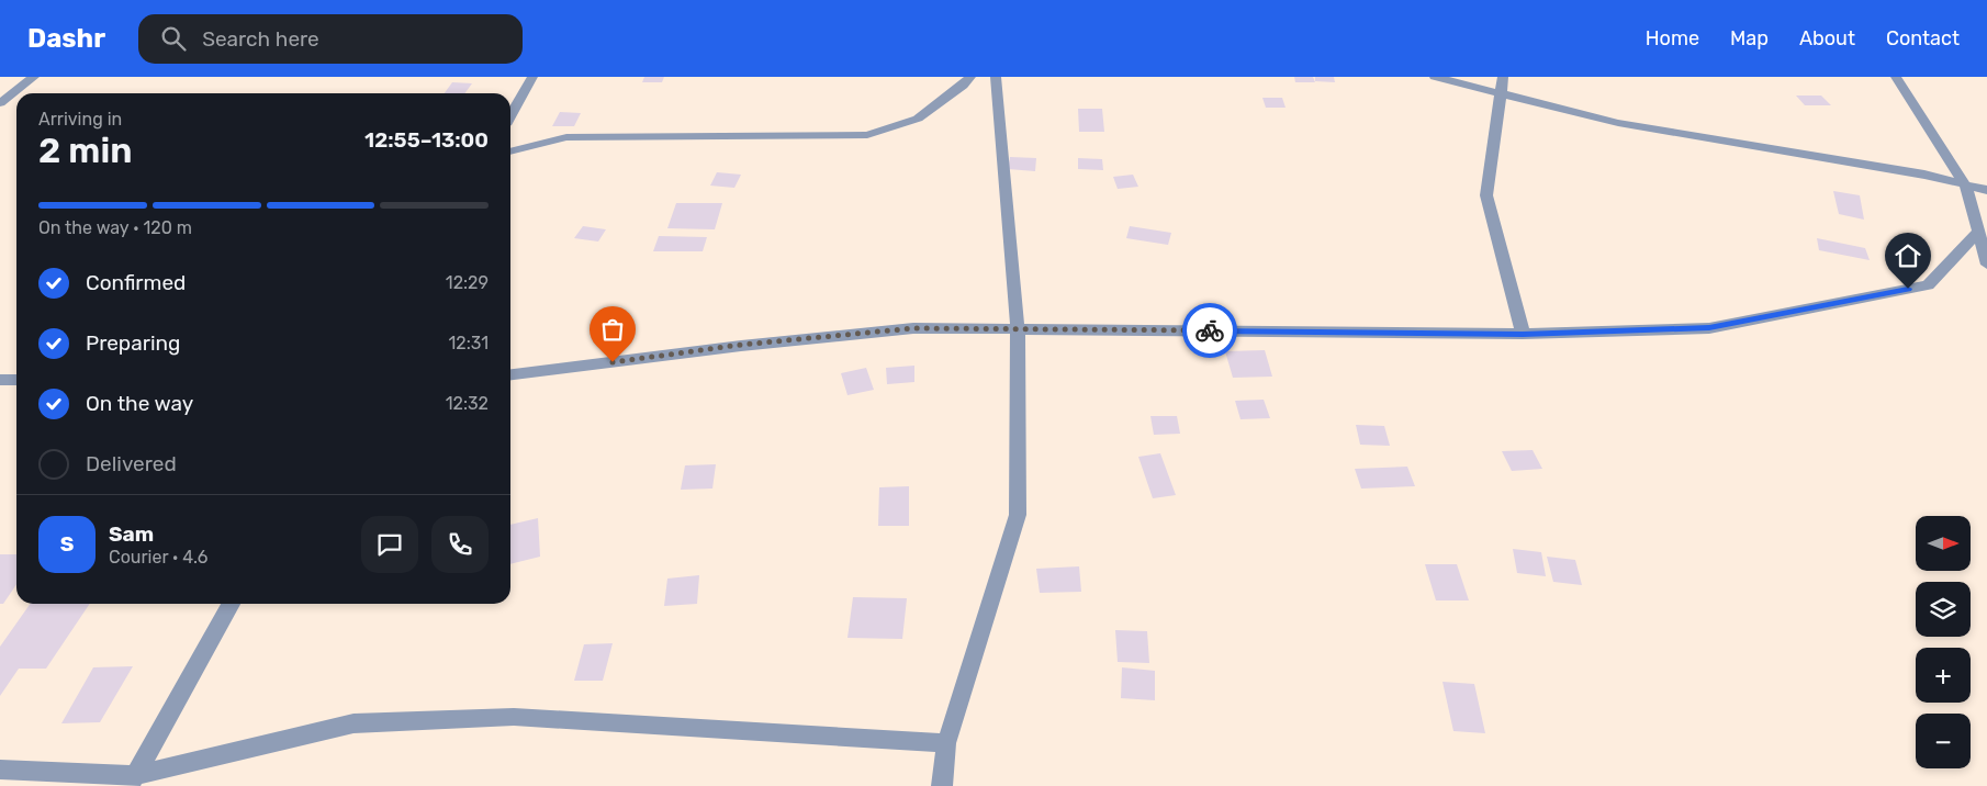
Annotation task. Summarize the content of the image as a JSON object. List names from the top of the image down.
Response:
{
  "north": "right",
  "page": {
    "header": "Dashr",
    "search": "Search here",
    "nav": [
      "Home",
      "Map",
      "About",
      "Contact"
    ],
    "heading": ["2 min", "Arriving in", "12:55–13:00"],
    "panel": ["Sam", "Courier · 4.6"],
    "bar": "On the way · 120 m",
    "list": [
      ["Confirmed", "12:29"],
      ["Preparing", "12:31"],
      ["On the way", "12:32"],
      "Delivered"
    ],
    "map_buttons": ["+", "−"],
    "round": "S"
  }
}
